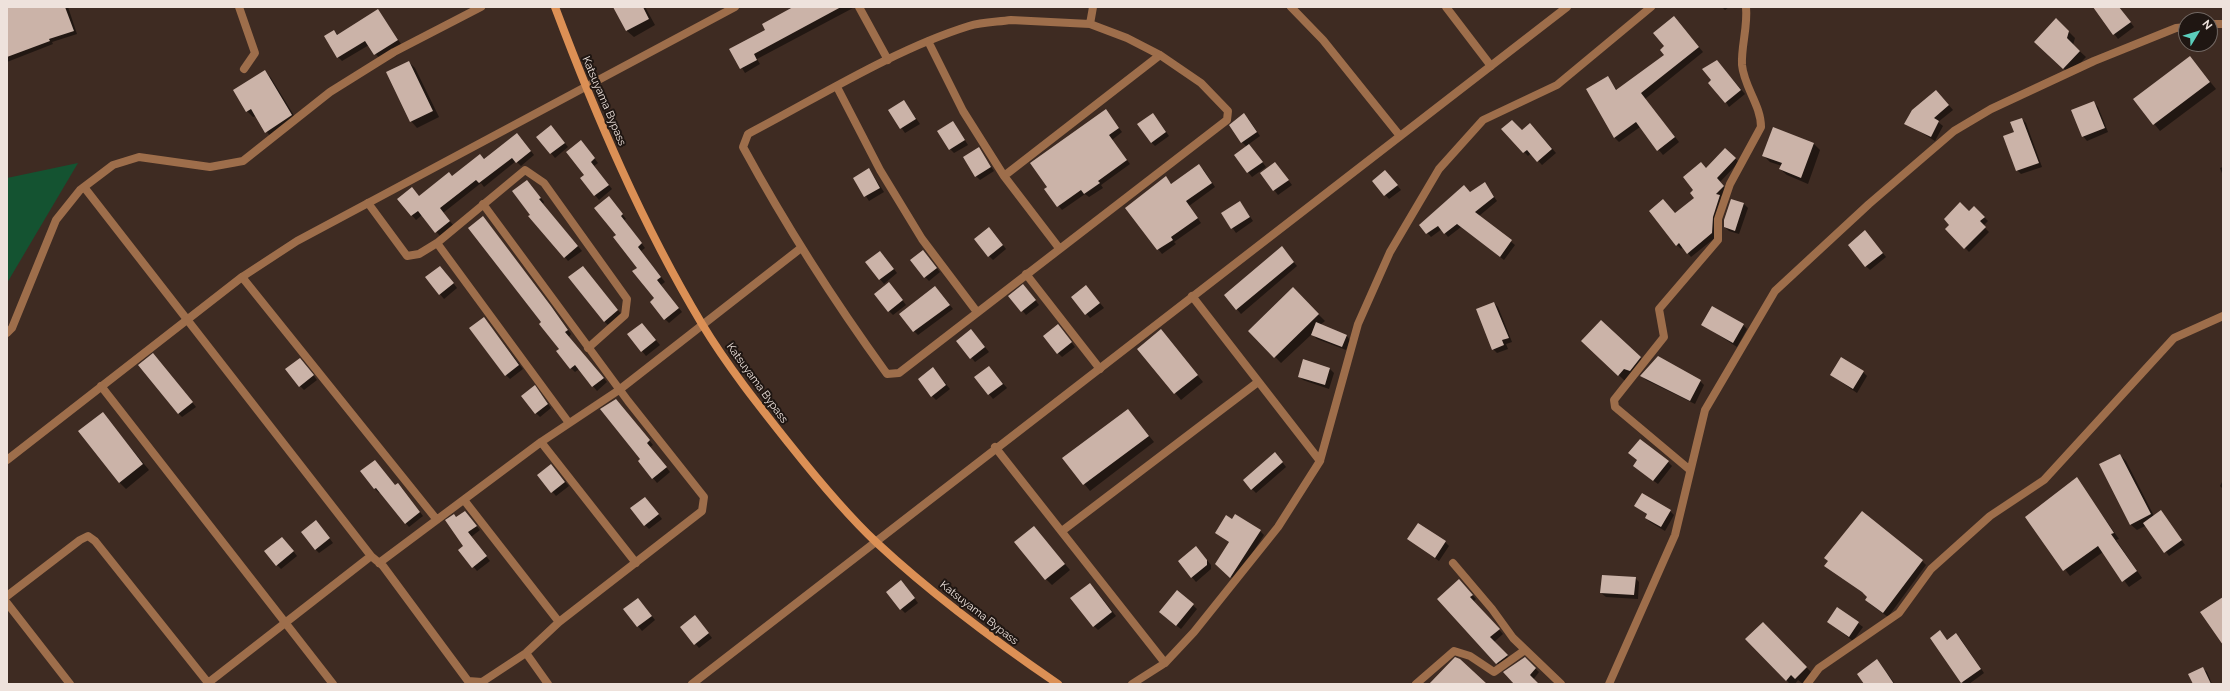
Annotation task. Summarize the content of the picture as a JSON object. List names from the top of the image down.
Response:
{
  "streets": {
    "main road": ["Katsuyama Bypass"]
  },
  "north": "top right"
}
